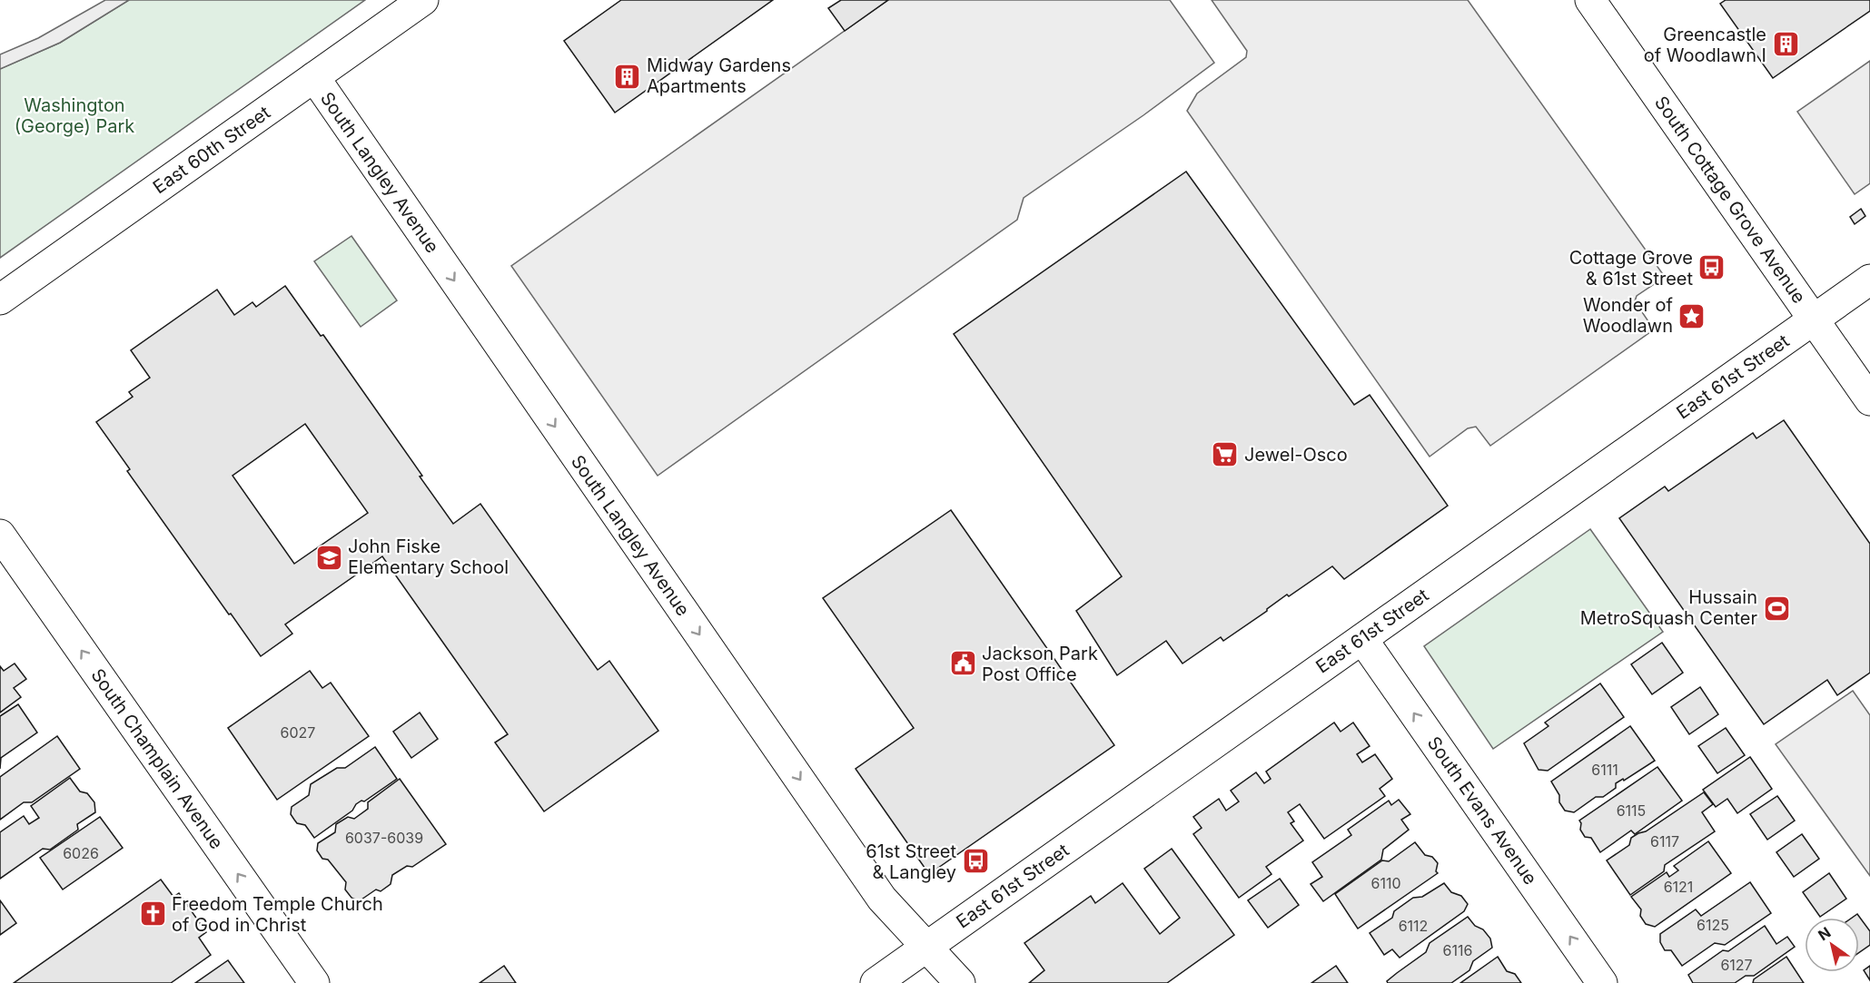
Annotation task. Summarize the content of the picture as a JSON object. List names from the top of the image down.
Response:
{
  "streets": {
    "street": [
      "East 60th Street",
      "South Langley Avenue",
      "South Cottage Grove Avenue",
      "East 61st Street",
      "South Champlain Avenue",
      "South Evans Avenue"
    ]
  },
  "crossings": [
    ["East 60th Street", "South Langley Avenue"],
    ["South Langley Avenue", "East 61st Street"],
    ["South Cottage Grove Avenue", "East 61st Street"],
    ["East 61st Street", "South Evans Avenue"]
  ],
  "one_way": ["South Langley Avenue", "South Champlain Avenue", "South Evans Avenue"],
  "parks": ["Washington (George) Park"],
  "places": {
    "building": ["Greencastle of Woodlawn I", "Midway Gardens Apartments"],
    "bus stop": ["Cottage Grove & 61st Street", "61st Street & Langley"],
    "place": ["Wonder of Woodlawn"],
    "supermarket": ["Jewel-Osco"],
    "school or university": ["John Fiske Elementary School"],
    "sports": ["Hussain MetroSquash Center"],
    "public building": ["Jackson Park Post Office"],
    "church": ["Freedom Temple Church of God in Christ"]
  },
  "house_numbers": [
    "6027",
    "6111",
    "6115",
    "6037-6039",
    "6117",
    "6026",
    "6110",
    "6121",
    "6125",
    "6112",
    "6116",
    "6127"
  ],
  "north": "top left"
}
